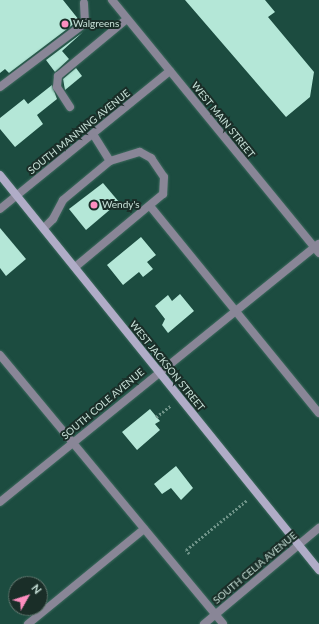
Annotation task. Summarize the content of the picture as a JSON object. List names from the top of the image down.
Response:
{
  "streets": {
    "main road": ["WEST JACKSON STREET"],
    "street": [
      "WEST MAIN STREET",
      "SOUTH MANNING AVENUE",
      "SOUTH COLE AVENUE",
      "SOUTH CELIA AVENUE"
    ]
  },
  "crossings": [
    ["WEST MAIN STREET", "SOUTH MANNING AVENUE"],
    ["WEST MAIN STREET", "SOUTH COLE AVENUE"],
    ["SOUTH MANNING AVENUE", "WEST JACKSON STREET"],
    ["WEST JACKSON STREET", "SOUTH COLE AVENUE"],
    ["WEST JACKSON STREET", "SOUTH CELIA AVENUE"]
  ],
  "places": ["Walgreens", "Wendy's"],
  "north": "top right"
}
